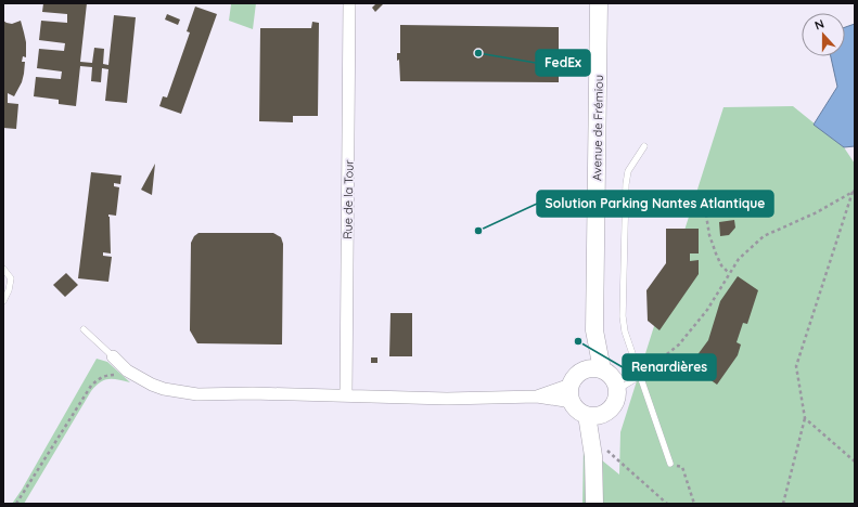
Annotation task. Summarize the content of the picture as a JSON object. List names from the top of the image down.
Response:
{
  "streets": {
    "main road": ["Avenue de Frémiou"],
    "street": ["Rue de la Tour"]
  },
  "places": ["FedEx", "Solution Parking Nantes Atlantique", "Renardières"],
  "north": "top"
}
